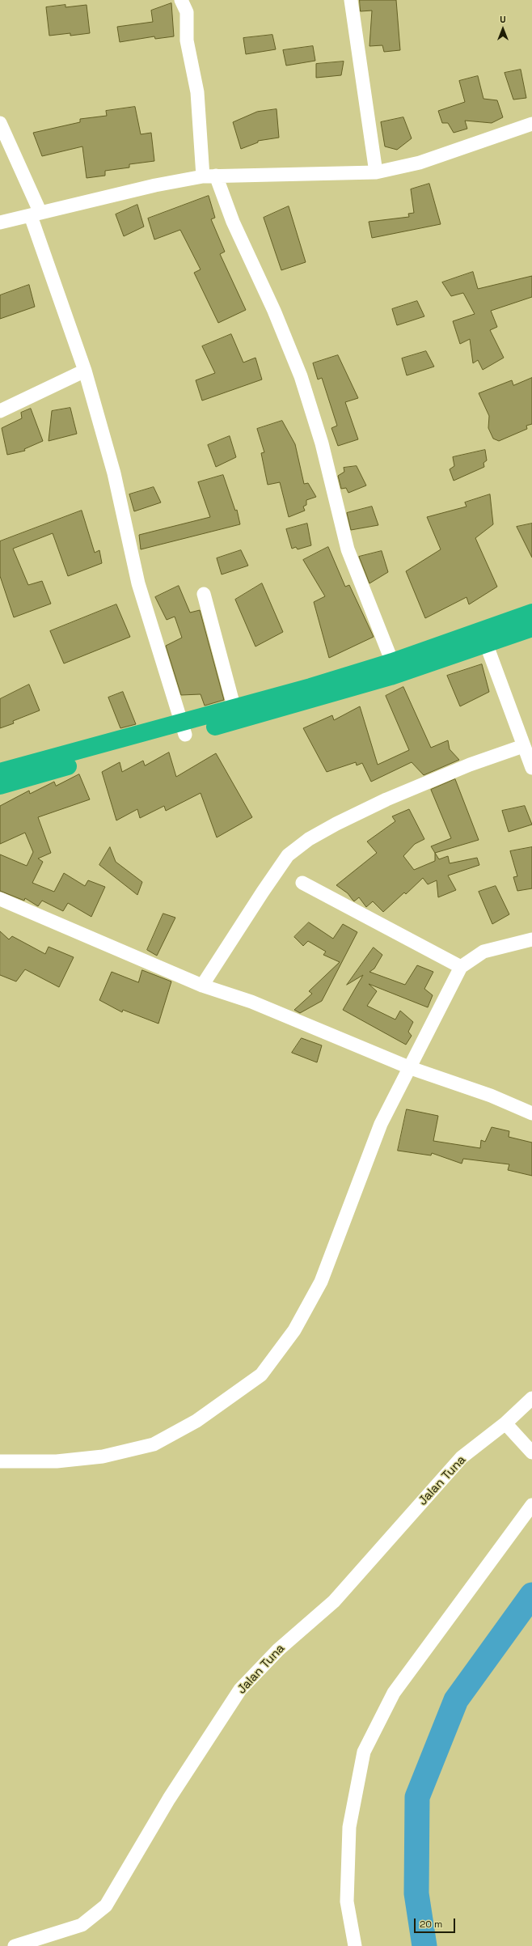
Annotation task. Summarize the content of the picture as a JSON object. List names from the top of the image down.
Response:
{
  "streets": {
    "street": ["Jalan Tuna"]
  },
  "scale_bar": "20 m",
  "north": "top"
}
